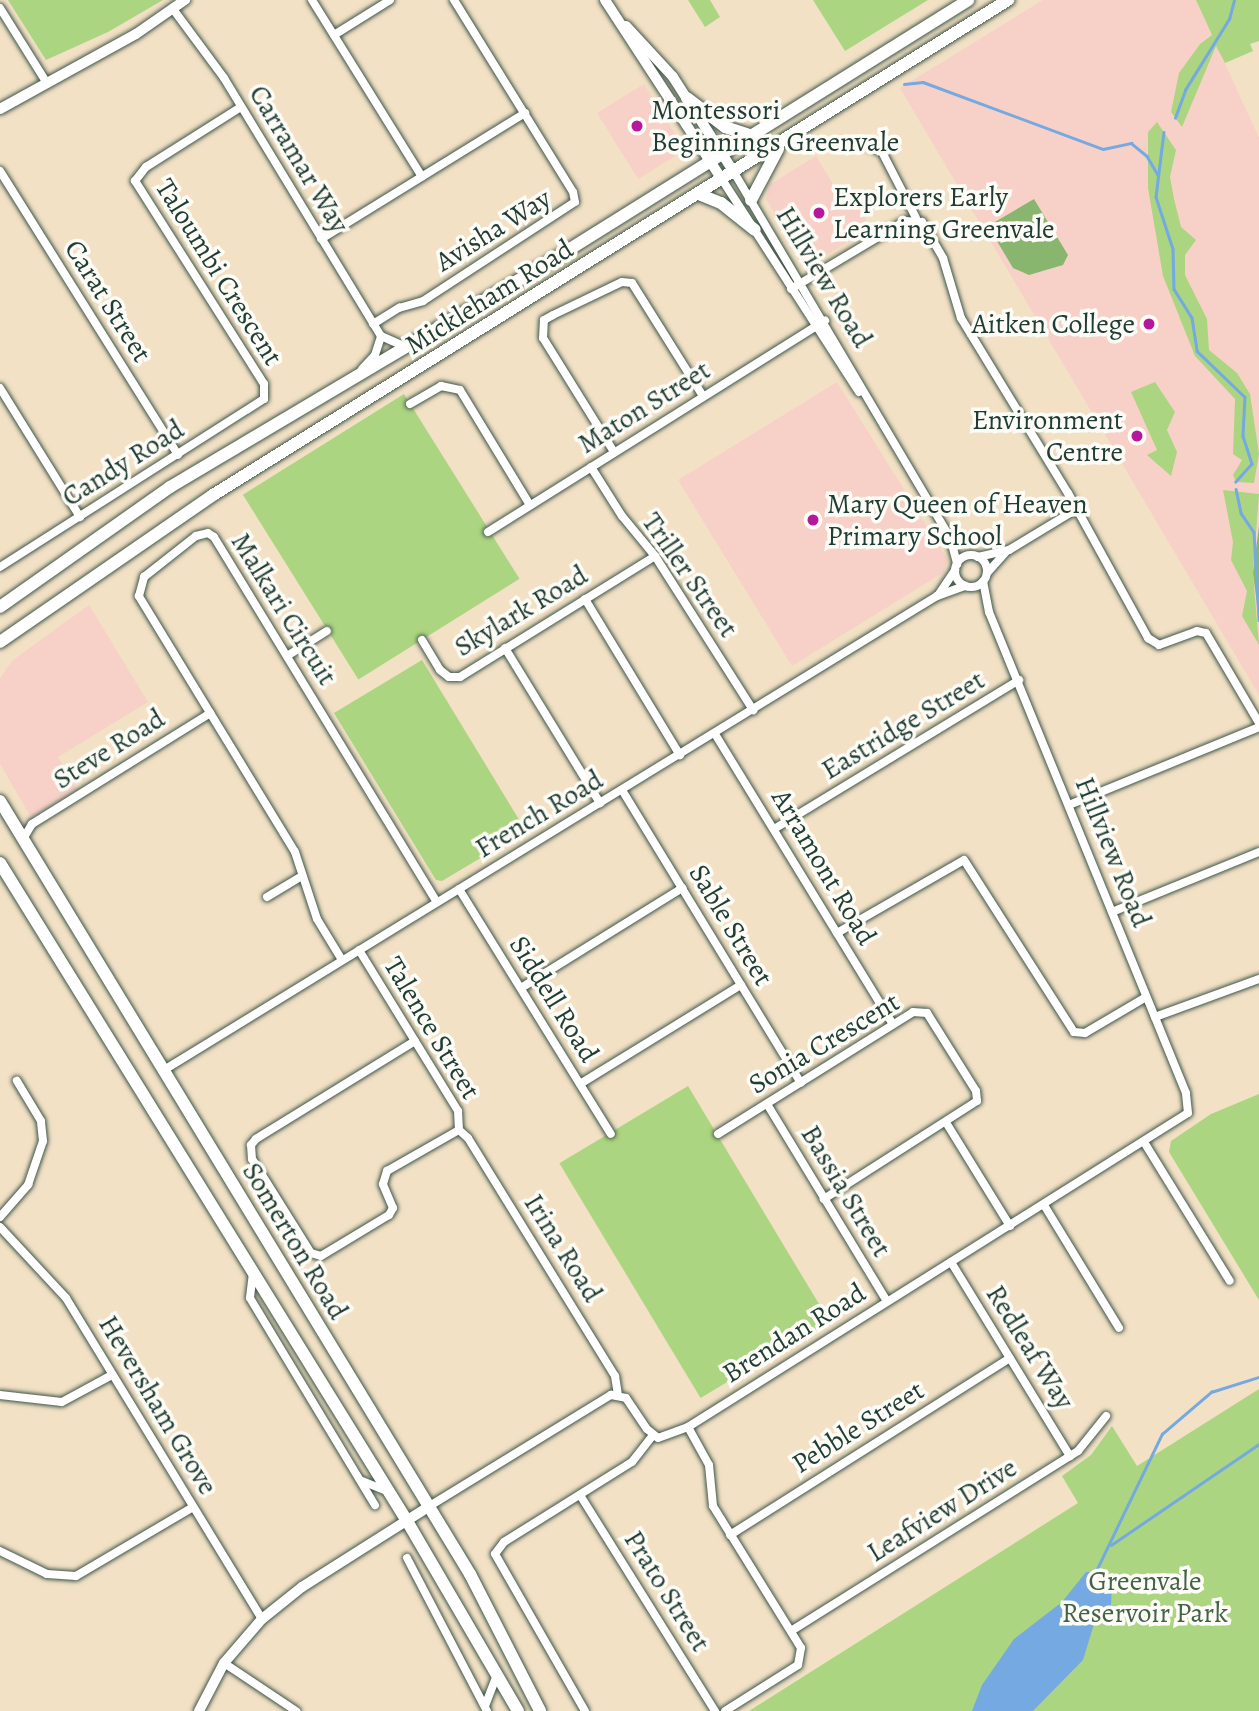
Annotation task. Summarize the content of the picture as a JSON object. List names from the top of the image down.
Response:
{
  "streets": {
    "main road": ["Mickleham Road", "Somerton Road"],
    "street": [
      "Carramar Way",
      "Avisha Way",
      "Taloumbi Crescent",
      "Hillview Road",
      "Carat Street",
      "Maton Street",
      "Candy Road",
      "Triller Street",
      "Malkari Circuit",
      "Skylark Road",
      "Eastridge Street",
      "Steve Road",
      "French Road",
      "Arramont Road",
      "Sable Street",
      "Siddell Road",
      "Talence Street",
      "Sonia Crescent",
      "Bassia Street",
      "Irina Road",
      "Brendan Road",
      "Redleaf Way",
      "Heversham Grove",
      "Pebble Street",
      "Leafview Drive",
      "Prato Street"
    ]
  },
  "crossings": [
    ["Carramar Way", "Avisha Way"],
    ["Carramar Way", "Taloumbi Crescent"],
    ["Taloumbi Crescent", "Candy Road"],
    ["Hillview Road", "Mickleham Road"],
    ["Hillview Road", "Maton Street"],
    ["Hillview Road", "Eastridge Street"],
    ["Hillview Road", "French Road"],
    ["Hillview Road", "Brendan Road"],
    ["Carat Street", "Candy Road"],
    ["Maton Street", "Triller Street"],
    ["Triller Street", "Skylark Road"],
    ["Triller Street", "French Road"],
    ["Malkari Circuit", "Steve Road"],
    ["Malkari Circuit", "French Road"],
    ["Eastridge Street", "Arramont Road"],
    ["French Road", "Arramont Road"],
    ["French Road", "Sable Street"],
    ["French Road", "Siddell Road"],
    ["French Road", "Talence Street"],
    ["French Road", "Somerton Road"],
    ["Arramont Road", "Sonia Crescent"],
    ["Sable Street", "Sonia Crescent"],
    ["Talence Street", "Irina Road"],
    ["Sonia Crescent", "Bassia Street"],
    ["Bassia Street", "Brendan Road"],
    ["Brendan Road", "Redleaf Way"],
    ["Redleaf Way", "Pebble Street"],
    ["Redleaf Way", "Leafview Drive"]
  ],
  "parks": ["Greenvale Reservoir Park"],
  "places": [
    "Montessori Beginnings Greenvale",
    "Explorers Early Learning Greenvale",
    "Aitken College",
    "Environment Centre",
    "Mary Queen of Heaven Primary School"
  ]
}
